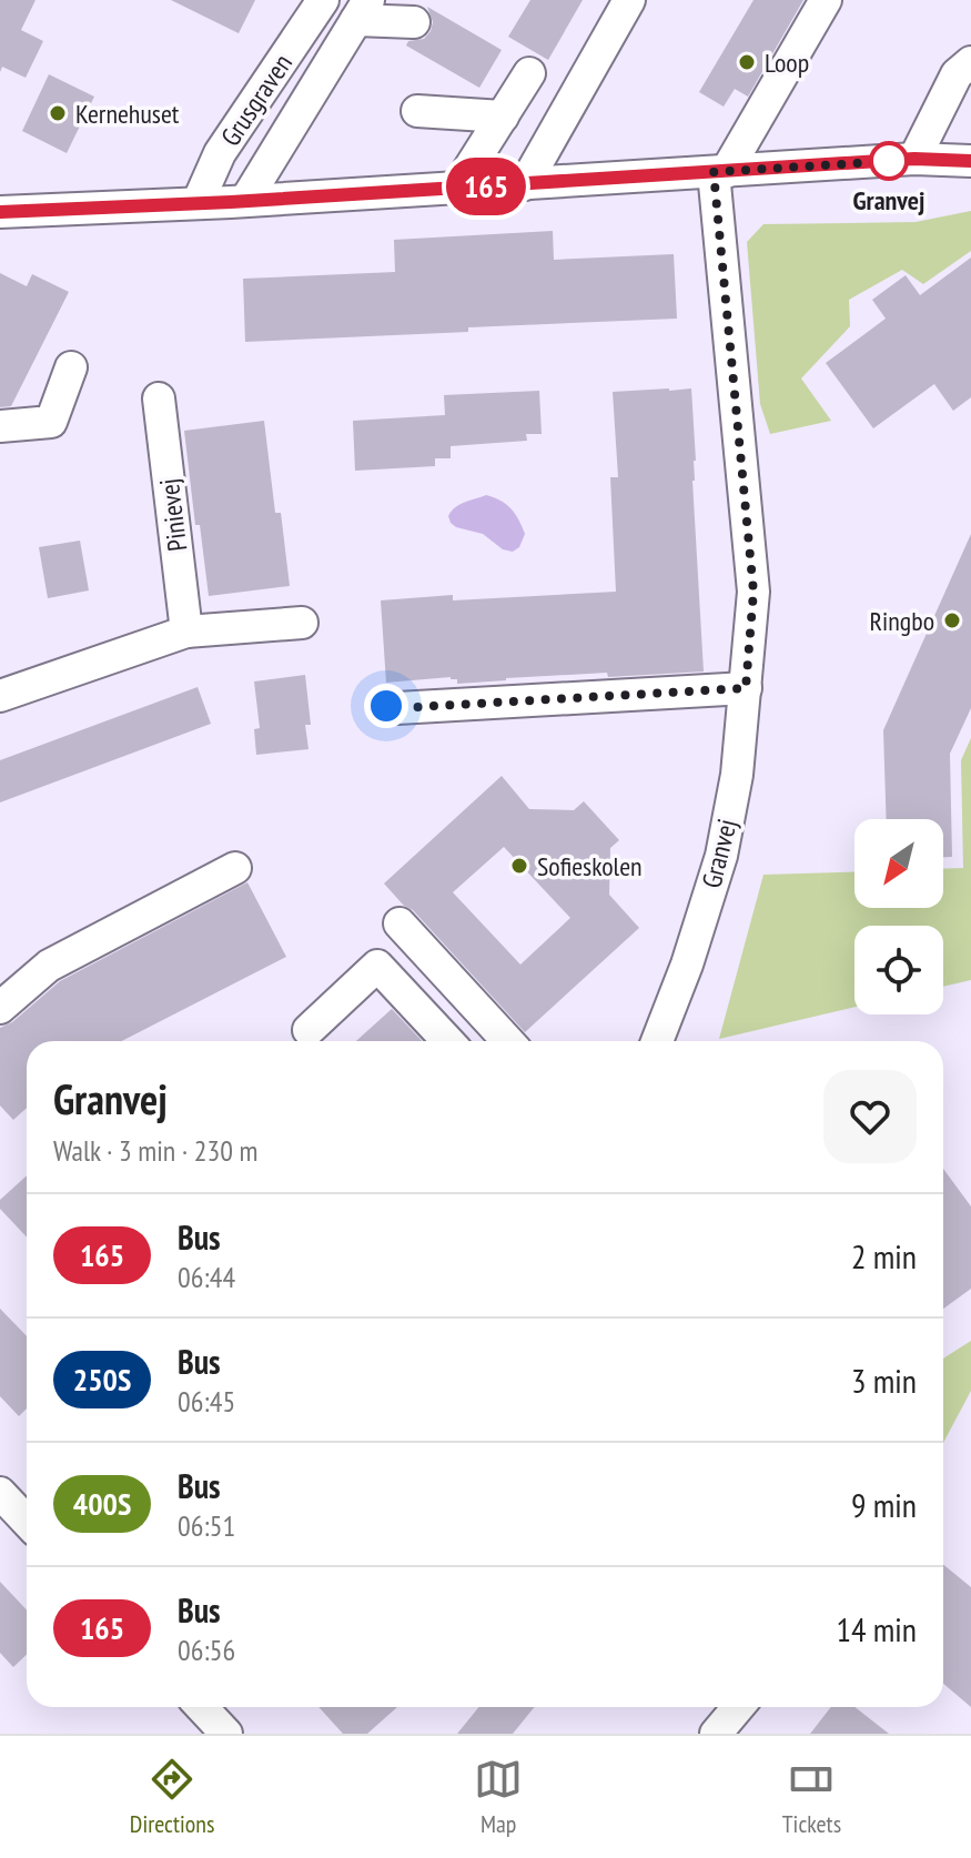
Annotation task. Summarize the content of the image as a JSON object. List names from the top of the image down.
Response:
{
  "streets": {
    "street": ["Grusgraven", "Pinievej", "Granvej"]
  },
  "places": [
    "Loop",
    "Kernehuset",
    "Granvej",
    "Ringbo",
    "Sofieskolen"
  ],
  "lines": ["bus line 165"],
  "north": "bottom left",
  "page": {
    "on_map": "165",
    "heading": ["Granvej", "Walk · 3 min · 230 m"],
    "list": [
      {
        "mark": "165",
        "name": "Bus",
        "note": "06:44",
        "value": "2 min"
      },
      {
        "mark": "250S",
        "name": "Bus",
        "note": "06:45",
        "value": "3 min"
      },
      {
        "mark": "400S",
        "name": "Bus",
        "note": "06:51",
        "value": "9 min"
      },
      {
        "mark": "165",
        "name": "Bus",
        "note": "06:56",
        "value": "14 min"
      }
    ],
    "tabs": ["Directions", "Map", "Tickets"]
  }
}
